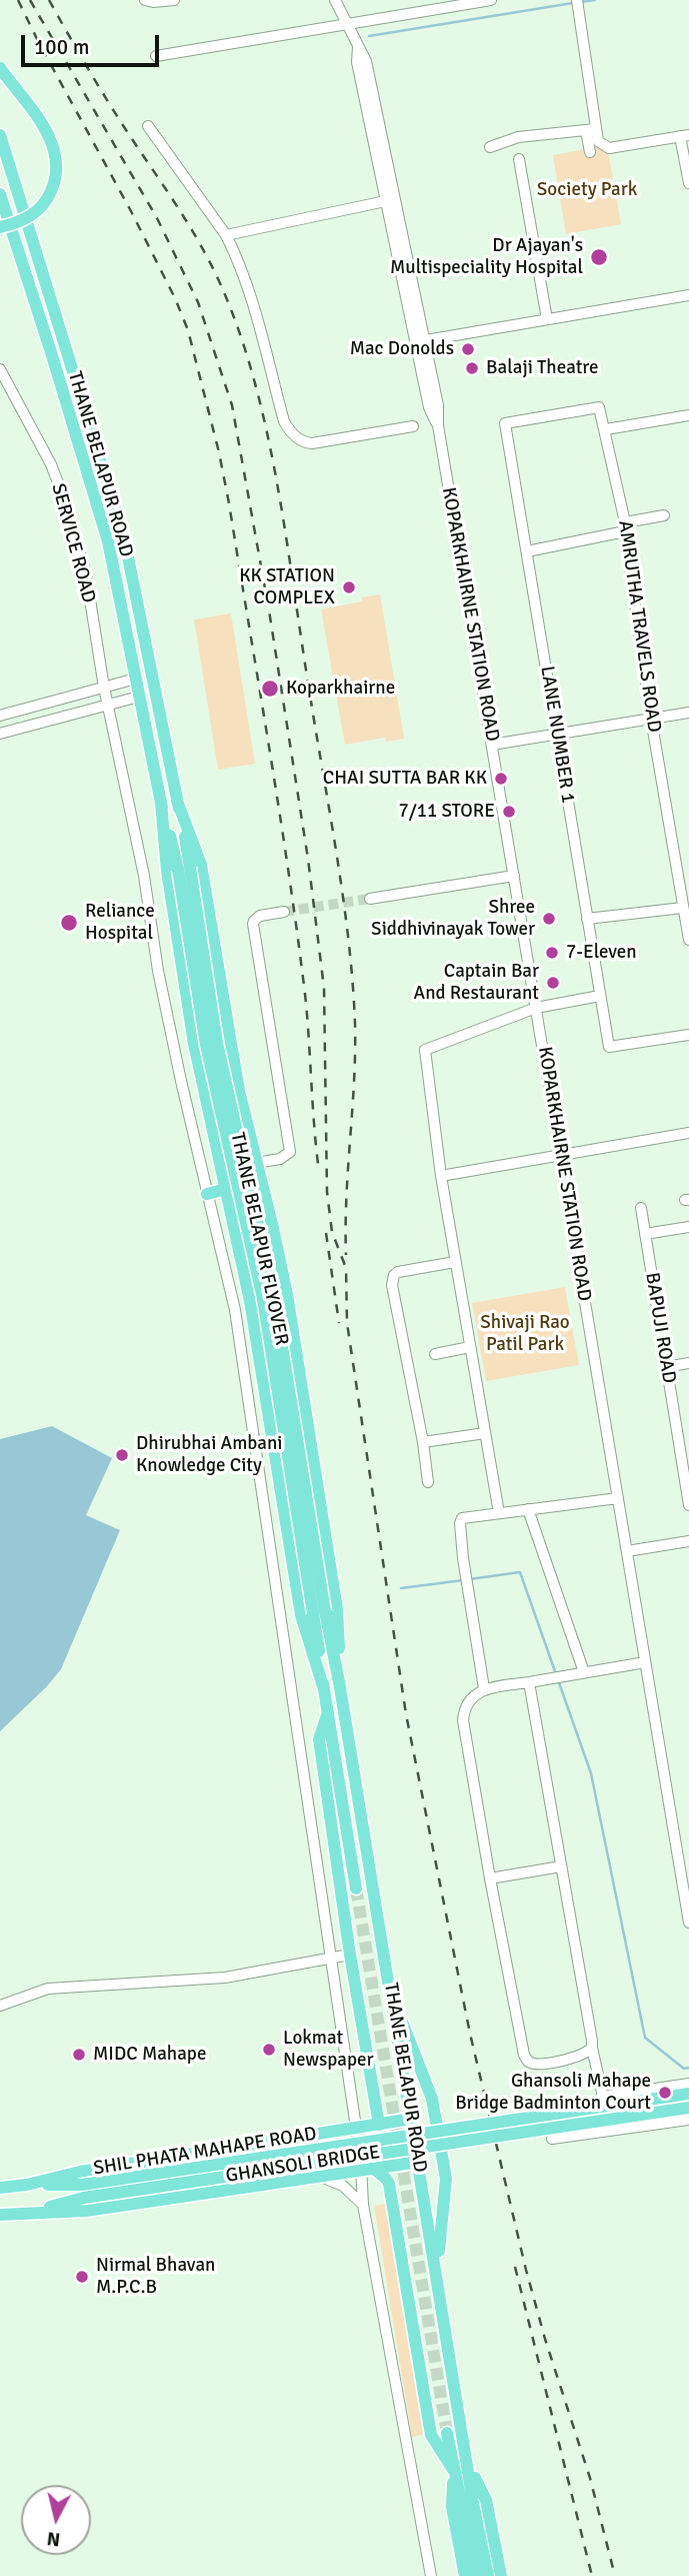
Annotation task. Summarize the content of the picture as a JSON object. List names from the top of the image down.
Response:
{
  "streets": {
    "main road": [
      "THANE BELAPUR ROAD",
      "THANE BELAPUR FLYOVER",
      "SHIL PHATA MAHAPE ROAD",
      "GHANSOLI BRIDGE"
    ],
    "street": [
      "SERVICE ROAD",
      "KOPARKHAIRNE STATION ROAD",
      "AMRUTHA TRAVELS ROAD",
      "LANE NUMBER 1",
      "BAPUJI ROAD"
    ]
  },
  "crossings": [
    ["THANE BELAPUR ROAD", "SERVICE ROAD"],
    ["THANE BELAPUR ROAD", "SHIL PHATA MAHAPE ROAD"],
    ["SERVICE ROAD", "SHIL PHATA MAHAPE ROAD"],
    ["AMRUTHA TRAVELS ROAD", "LANE NUMBER 1"],
    ["SHIL PHATA MAHAPE ROAD", "GHANSOLI BRIDGE"]
  ],
  "parks": ["Society Park", "Shivaji Rao Patil Park"],
  "places": [
    "Dr Ajayan's Multispeciality Hospital",
    "Mac Donolds",
    "Balaji Theatre",
    "KK STATION COMPLEX",
    "Koparkhairne",
    "CHAI SUTTA BAR KK",
    "7/11 STORE",
    "Shree Siddhivinayak Tower",
    "Reliance Hospital",
    "7-Eleven",
    "Captain Bar And Restaurant",
    "Dhirubhai Ambani Knowledge City",
    "Lokmat Newspaper",
    "MIDC Mahape",
    "Ghansoli Mahape Bridge Badminton Court",
    "Nirmal Bhavan M.P.C.B"
  ],
  "scale_bar": "100 m",
  "north": "bottom"
}
